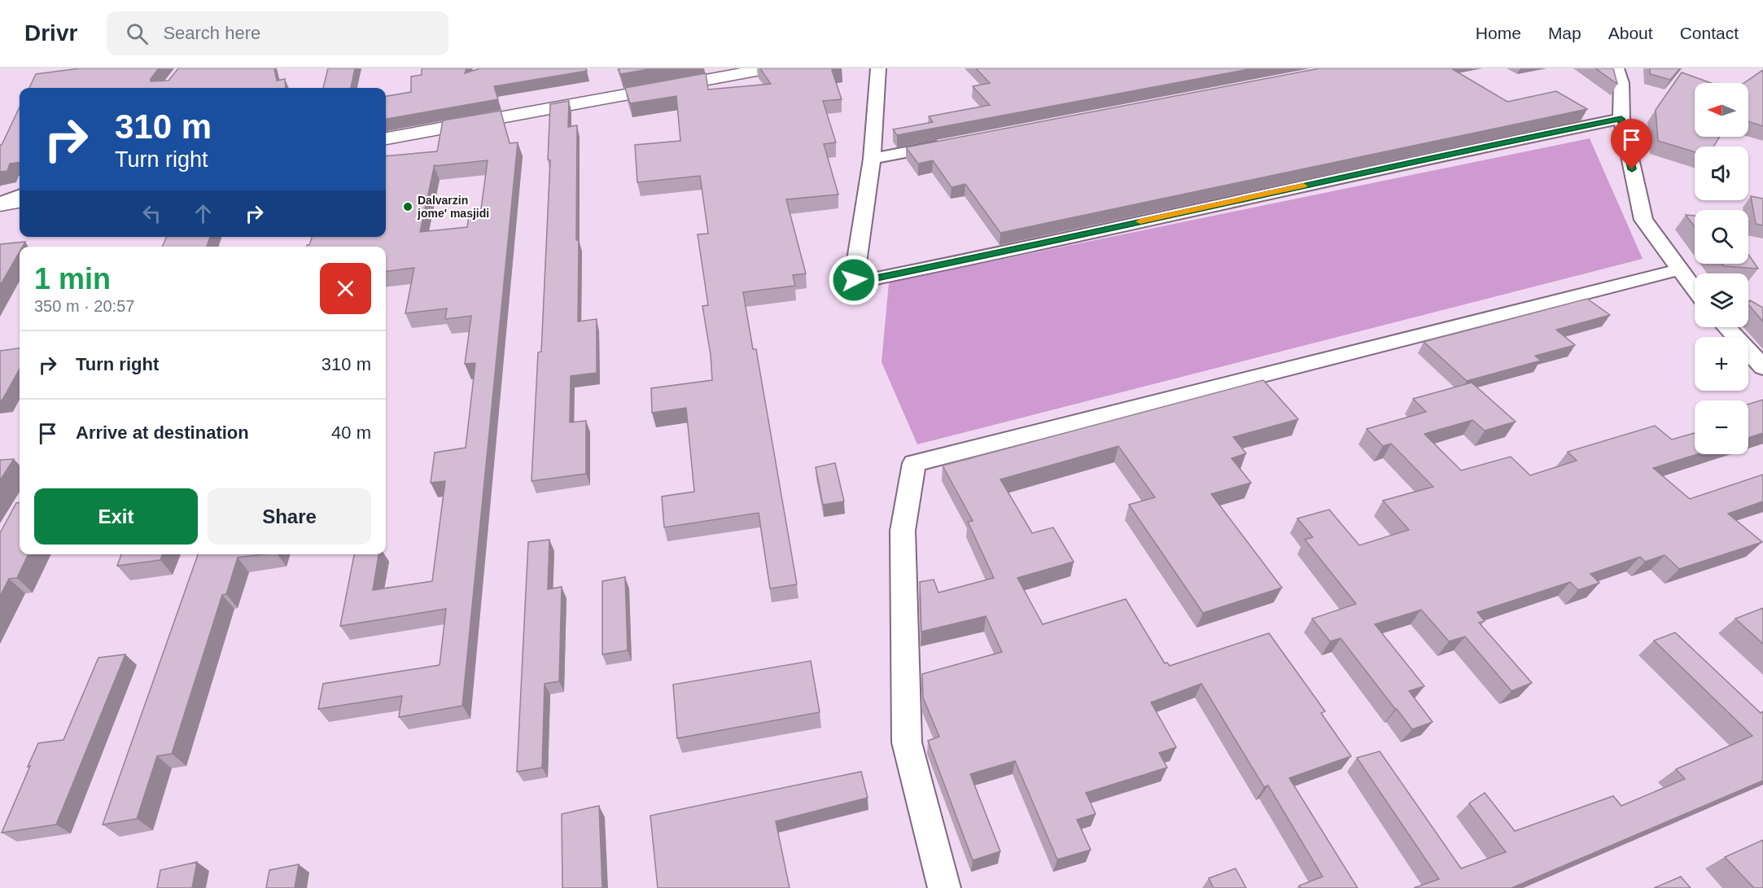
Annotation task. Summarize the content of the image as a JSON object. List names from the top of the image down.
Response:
{
  "places": ["Dalvarzin jome' masjidi"],
  "north": "left",
  "page": {
    "header": "Drivr",
    "search": "Search here",
    "nav": [
      "Home",
      "Map",
      "About",
      "Contact"
    ],
    "map_buttons": ["+", "−"],
    "turn": ["310 m", "Turn right"],
    "heading": ["1 min", "350 m · 20:57"],
    "list": [
      {
        "name": "Turn right",
        "value": "310 m"
      },
      {
        "name": "Arrive at destination",
        "value": "40 m"
      }
    ],
    "buttons": ["Exit", "Share"]
  }
}
